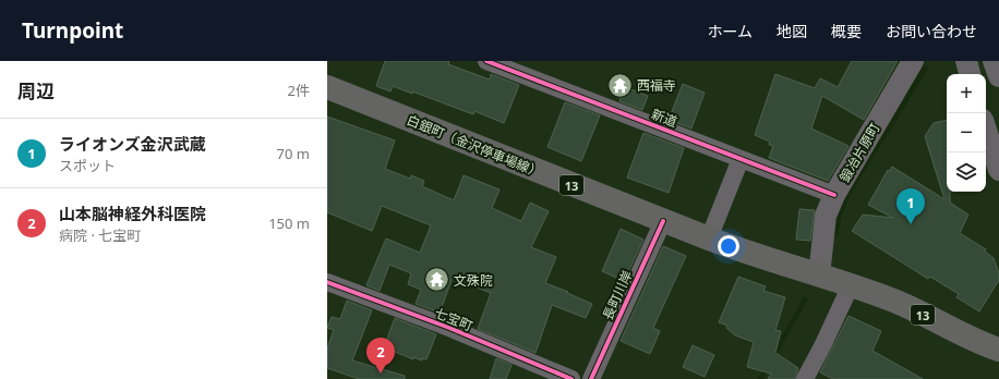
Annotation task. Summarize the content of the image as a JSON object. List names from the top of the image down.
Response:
{
  "streets": {
    "main road": ["白銀町（金沢停車場線）", "13"],
    "street": [
      "新道",
      "鍛冶片原町",
      "長町川岸",
      "七宝町"
    ]
  },
  "crossings": [
    ["新道", "鍛冶片原町"],
    ["白銀町（金沢停車場線）", "鍛冶片原町"],
    ["白銀町（金沢停車場線）", "13"],
    ["白銀町（金沢停車場線）", "長町川岸"],
    ["鍛冶片原町", "13"]
  ],
  "places": {
    "temple": ["西福寺", "文殊院"]
  },
  "page": {
    "header": "Turnpoint",
    "nav": [
      "ホーム",
      "地図",
      "概要",
      "お問い合わせ"
    ],
    "heading": ["周辺", "2件"],
    "map_buttons": ["+", "−"],
    "list": [
      {
        "mark": "1",
        "name": "ライオンズ金沢武蔵",
        "note": "スポット",
        "value": "70 m"
      },
      {
        "mark": "2",
        "name": "山本脳神経外科医院",
        "note": "病院 · 七宝町",
        "value": "150 m"
      }
    ],
    "pins": ["1", "2"]
  }
}
